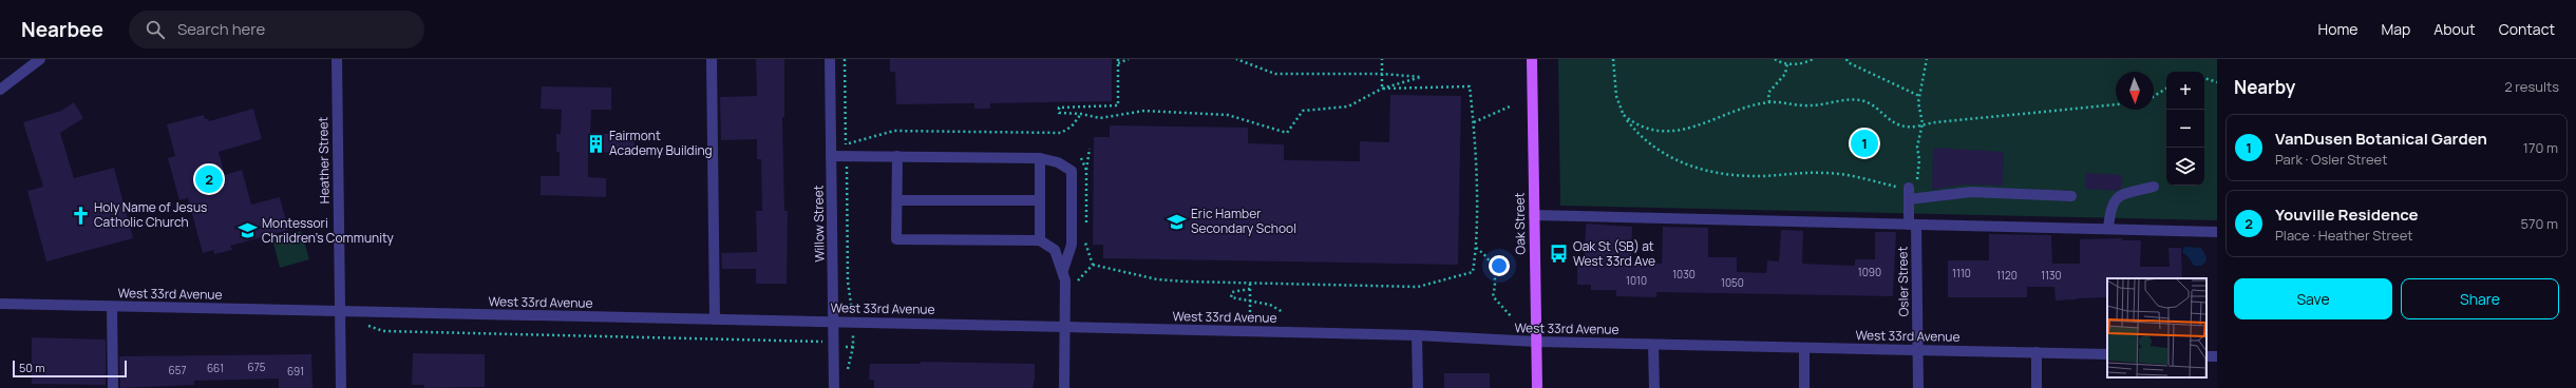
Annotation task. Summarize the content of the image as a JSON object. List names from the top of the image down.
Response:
{
  "streets": {
    "main road": ["Oak Street"],
    "street": [
      "Heather Street",
      "Willow Street",
      "Osler Street",
      "West 33rd Avenue"
    ]
  },
  "crossings": [
    ["Heather Street", "West 33rd Avenue"],
    ["Willow Street", "West 33rd Avenue"],
    ["Oak Street", "West 33rd Avenue"],
    ["Osler Street", "West 33rd Avenue"]
  ],
  "places": {
    "building": ["Fairmont Academy Building"],
    "church": ["Holy Name of Jesus Catholic Church"],
    "school or university": ["Eric Hamber Secondary School", "Montessori Chrildren's Community"],
    "bus stop": ["Oak St (SB) at West 33rd Ave"]
  },
  "house_numbers": [
    "1090",
    "1110",
    "1030",
    "1120",
    "1130",
    "1010",
    "1050",
    "675",
    "661",
    "657",
    "691"
  ],
  "scale_bar": "50 m",
  "north": "bottom",
  "page": {
    "header": "Nearbee",
    "search": "Search here",
    "nav": [
      "Home",
      "Map",
      "About",
      "Contact"
    ],
    "heading": ["Nearby", "2 results"],
    "map_buttons": ["+", "−"],
    "list": [
      {
        "mark": "1",
        "name": "VanDusen Botanical Garden",
        "note": "Park · Osler Street",
        "value": "170 m"
      },
      {
        "mark": "2",
        "name": "Youville Residence",
        "note": "Place · Heather Street",
        "value": "570 m"
      }
    ],
    "pins": ["1", "2"],
    "buttons": ["Save", "Share"],
    "scale": "50 m"
  }
}
